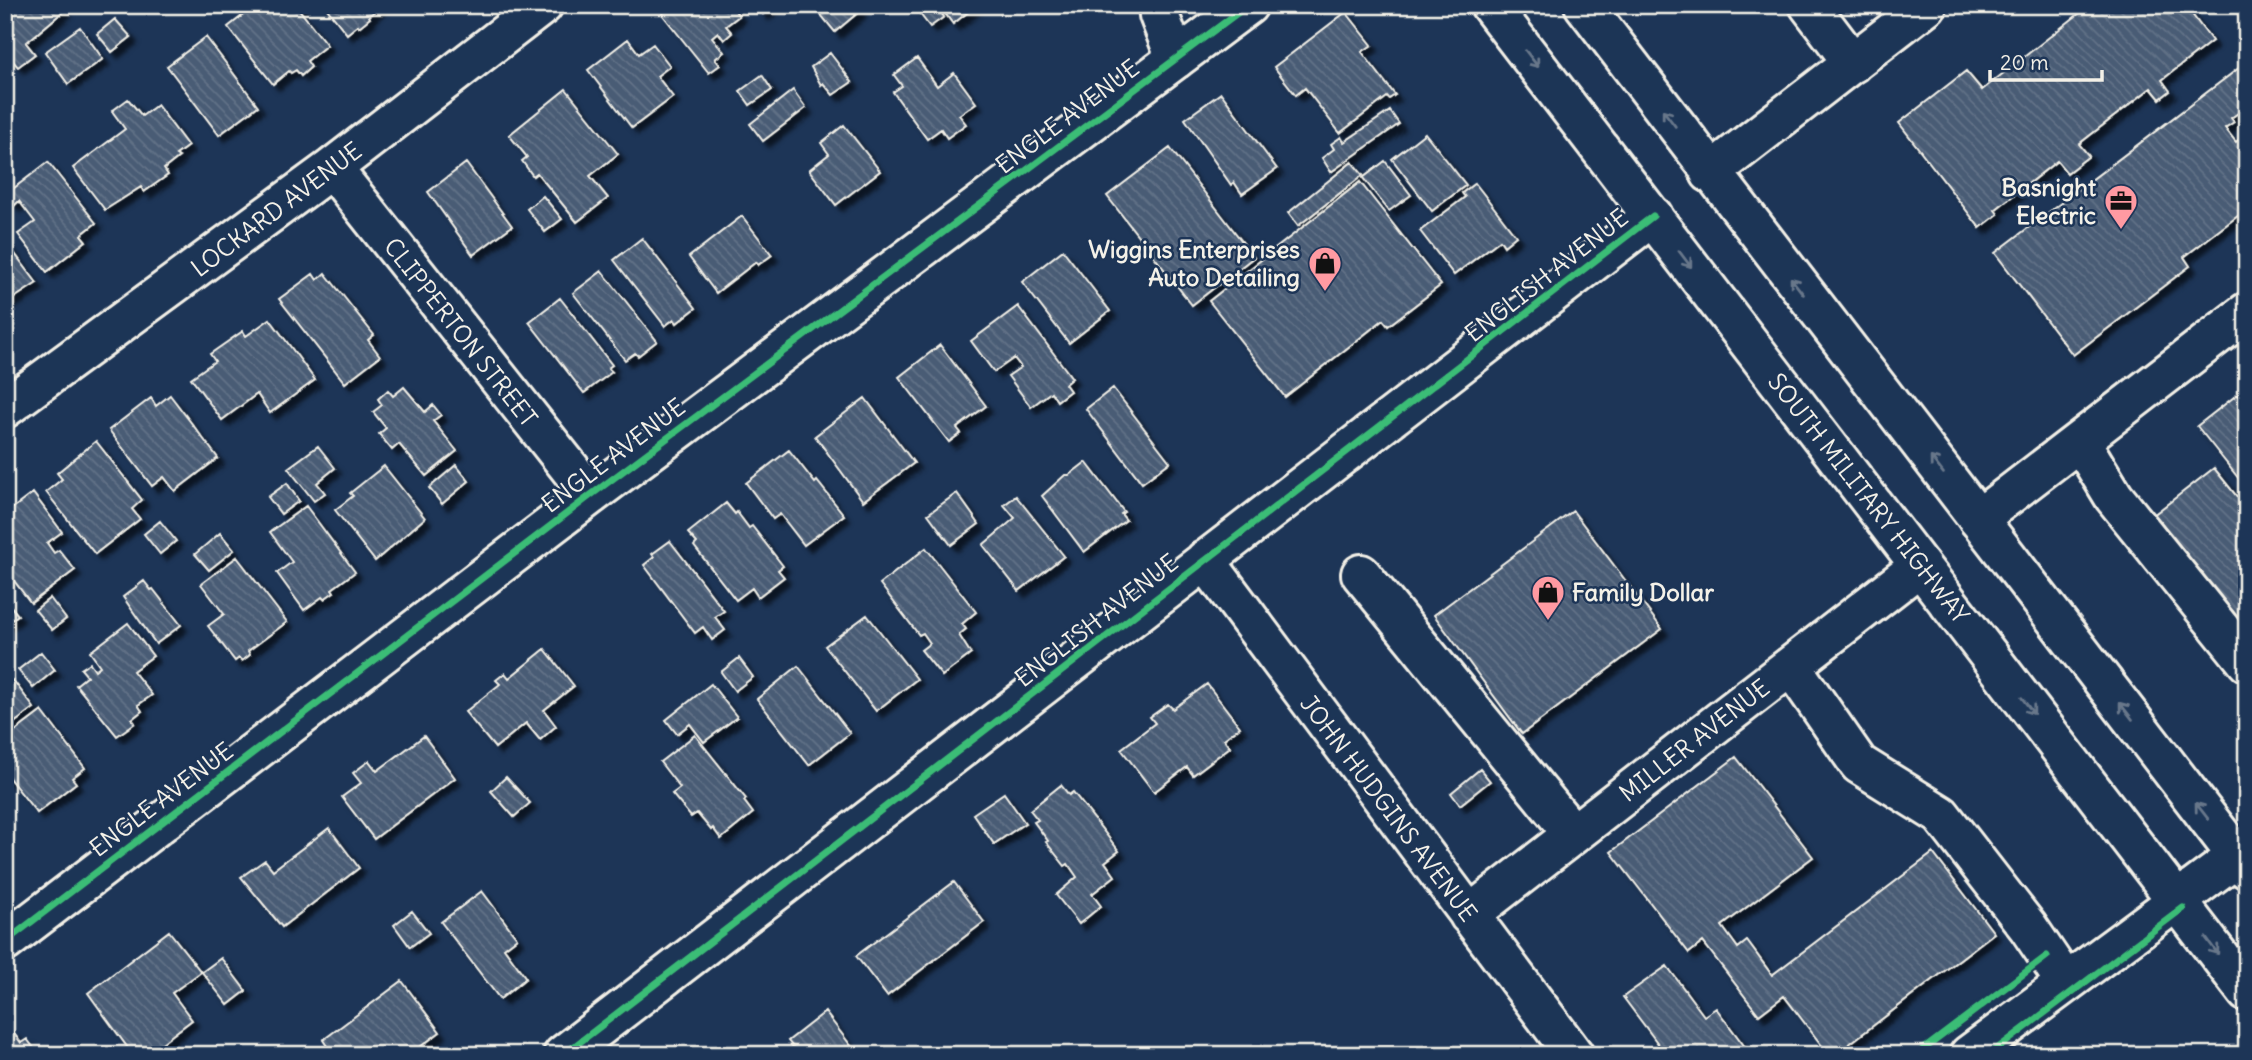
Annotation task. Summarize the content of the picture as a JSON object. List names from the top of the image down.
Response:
{
  "streets": {
    "street": [
      "ENGLE AVENUE",
      "LOCKARD AVENUE",
      "ENGLISH AVENUE",
      "CLIPPERTON STREET",
      "SOUTH MILITARY HIGHWAY",
      "MILLER AVENUE",
      "JOHN HUDGINS AVENUE"
    ]
  },
  "crossings": [
    ["ENGLE AVENUE", "CLIPPERTON STREET"],
    ["LOCKARD AVENUE", "CLIPPERTON STREET"],
    ["ENGLISH AVENUE", "SOUTH MILITARY HIGHWAY"],
    ["ENGLISH AVENUE", "JOHN HUDGINS AVENUE"],
    ["SOUTH MILITARY HIGHWAY", "MILLER AVENUE"],
    ["MILLER AVENUE", "JOHN HUDGINS AVENUE"]
  ],
  "places": {
    "office": ["Basnight Electric"],
    "shop": ["Wiggins Enterprises Auto Detailing", "Family Dollar"]
  },
  "scale_bar": "20 m"
}
